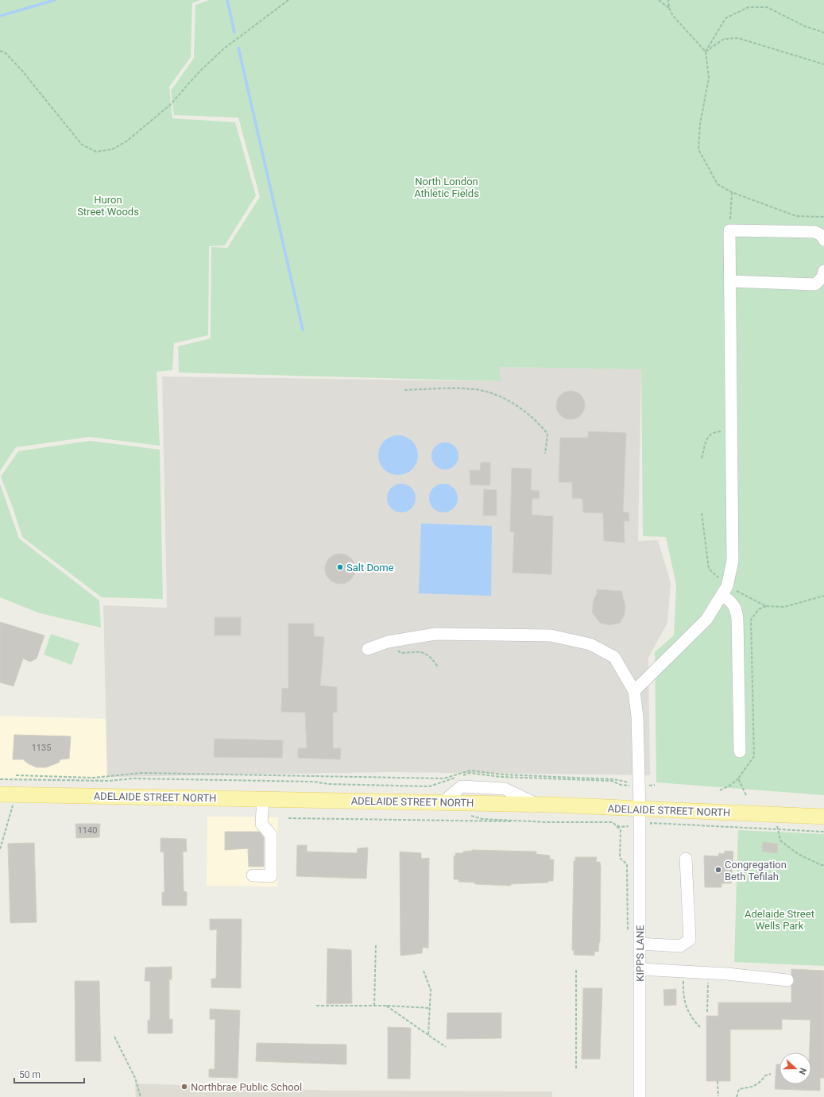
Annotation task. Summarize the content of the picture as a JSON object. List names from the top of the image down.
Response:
{
  "streets": {
    "main road": ["ADELAIDE STREET NORTH"],
    "street": ["KIPPS LANE"]
  },
  "crossings": [
    ["ADELAIDE STREET NORTH", "KIPPS LANE"]
  ],
  "parks": ["North London Athletic Fields", "Huron Street Woods", "Adelaide Street Wells Park"],
  "places": ["Salt Dome", "Congregation Beth Tefilah", "Northbrae Public School"],
  "house_numbers": ["1135", "1140"],
  "scale_bar": "50 m",
  "north": "right"
}
